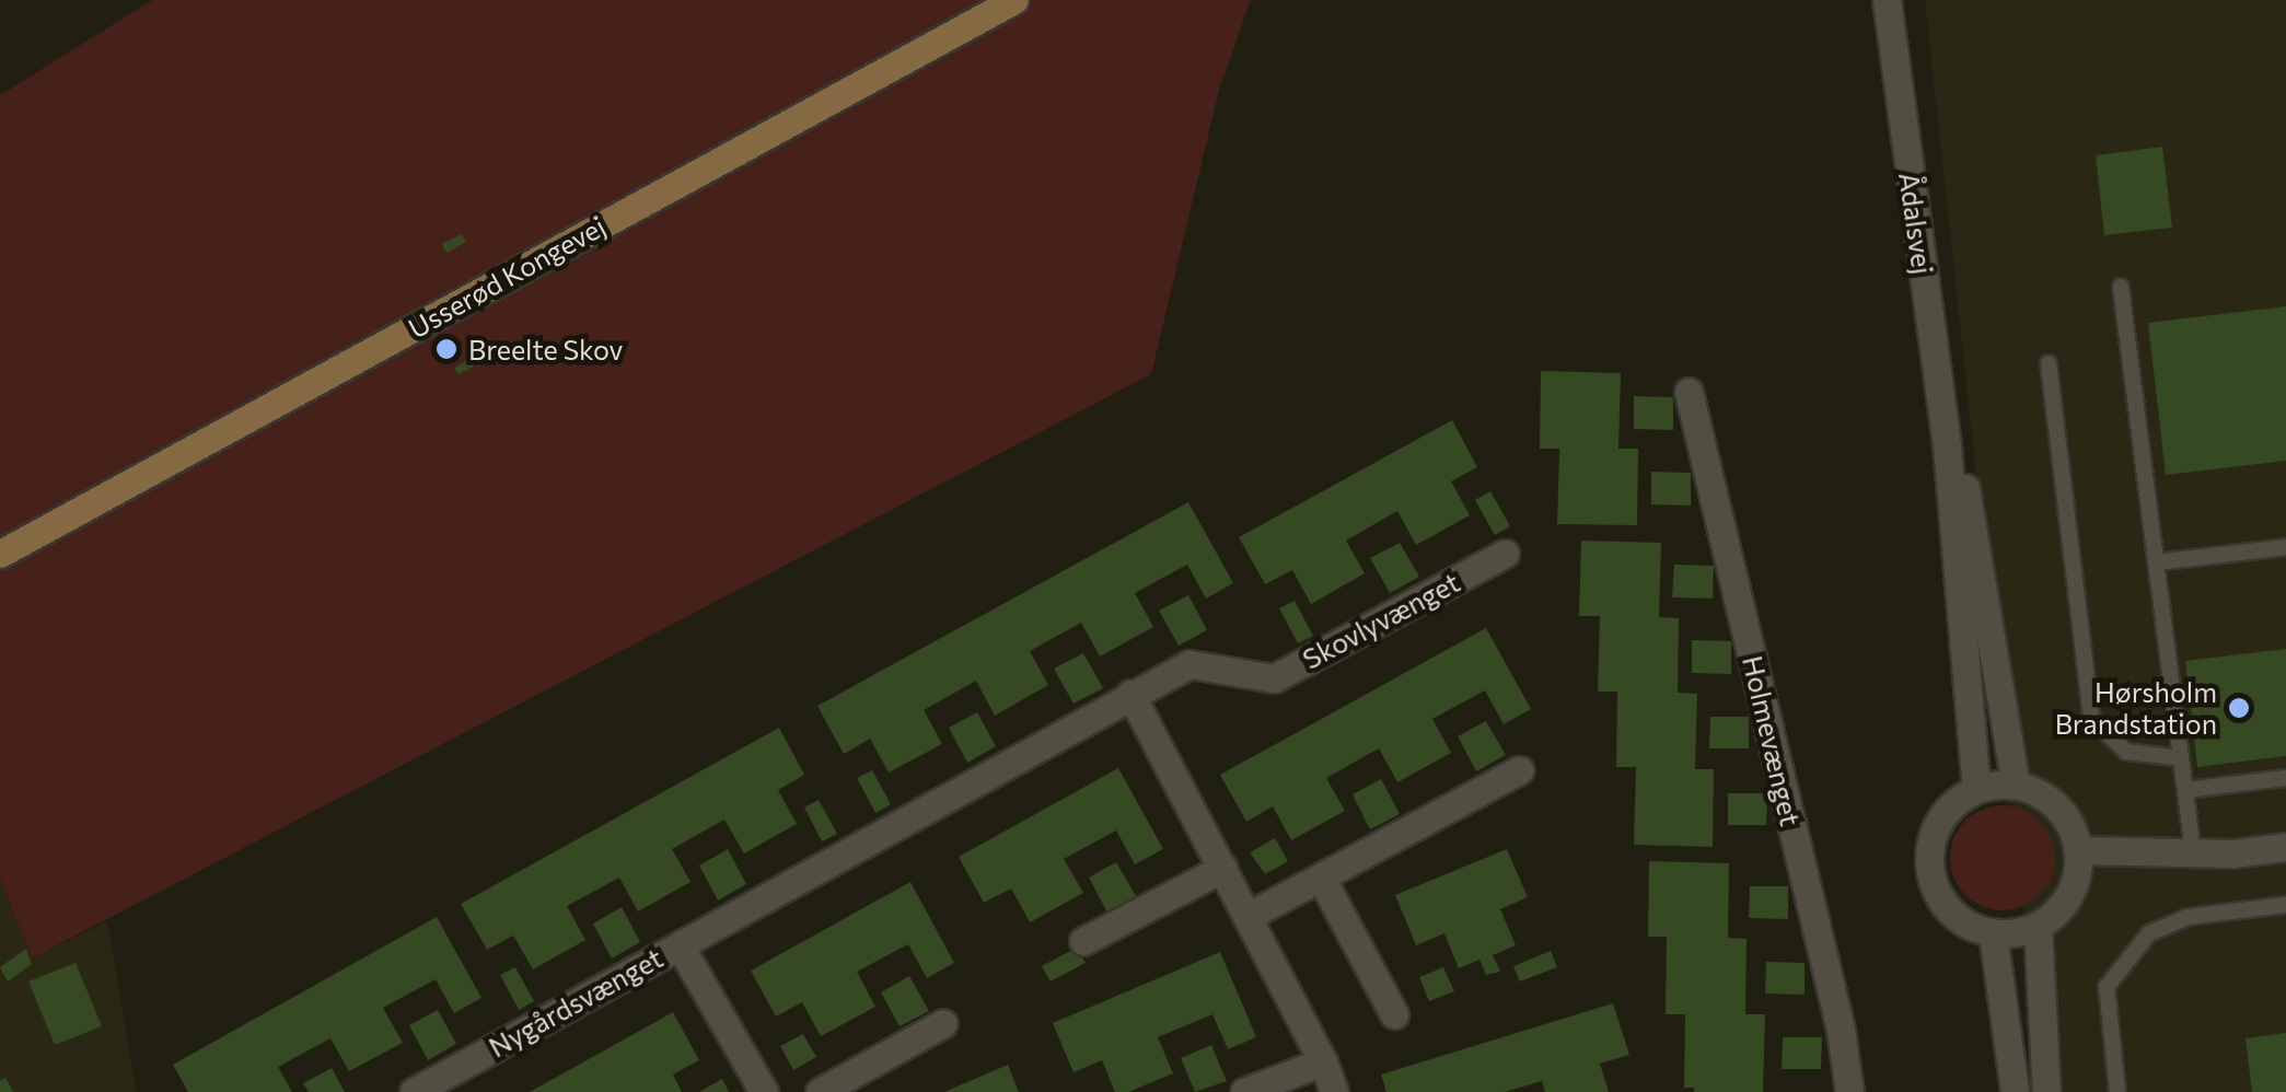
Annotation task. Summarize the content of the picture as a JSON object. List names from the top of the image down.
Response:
{
  "streets": {
    "main road": ["Usserød Kongevej"],
    "street": [
      "Ådalsvej",
      "Skovlyvænget",
      "Holmevænget",
      "Nygårdsvænget"
    ]
  },
  "crossings": [
    ["Skovlyvænget", "Nygårdsvænget"]
  ],
  "places": ["Breelte Skov", "Hørsholm Brandstation"]
}
